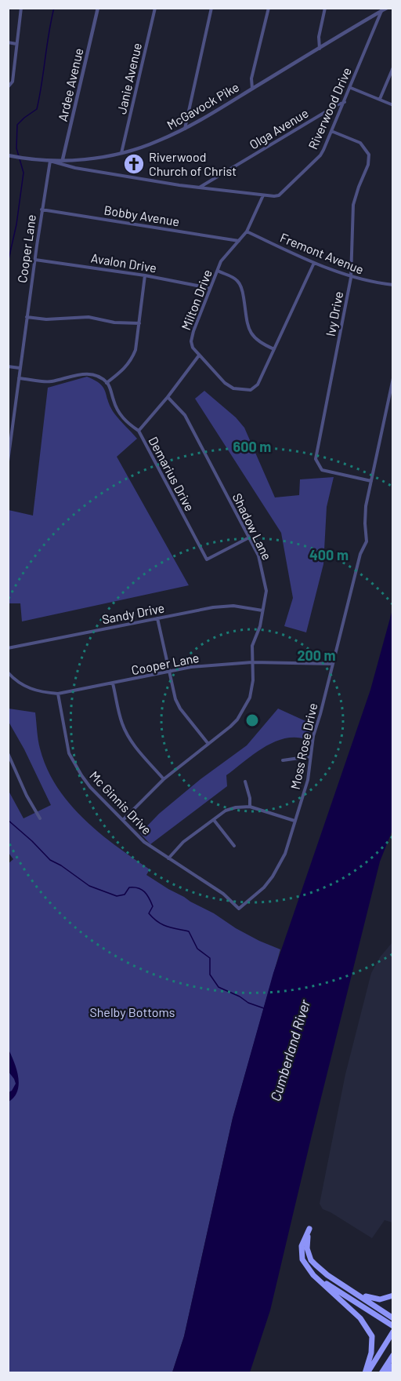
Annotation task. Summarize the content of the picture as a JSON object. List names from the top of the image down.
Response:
{
  "streets": {
    "street": [
      "Janie Avenue",
      "Ardee Avenue",
      "McGavock Pike",
      "Riverwood Drive",
      "Olga Avenue",
      "Bobby Avenue",
      "Cooper Lane",
      "Fremont Avenue",
      "Avalon Drive",
      "Milton Drive",
      "Ivy Drive",
      "Demarius Drive",
      "Shadow Lane",
      "Sandy Drive",
      "Moss Rose Drive",
      "Mc Ginnis Drive"
    ]
  },
  "crossings": [
    ["Janie Avenue", "McGavock Pike"],
    ["Ardee Avenue", "McGavock Pike"],
    ["Ardee Avenue", "Riverwood Drive"],
    ["McGavock Pike", "Riverwood Drive"],
    ["McGavock Pike", "Cooper Lane"],
    ["Riverwood Drive", "Olga Avenue"],
    ["Riverwood Drive", "Cooper Lane"],
    ["Riverwood Drive", "Milton Drive"],
    ["Riverwood Drive", "Ivy Drive"],
    ["Bobby Avenue", "Cooper Lane"],
    ["Bobby Avenue", "Milton Drive"],
    ["Cooper Lane", "Avalon Drive"],
    ["Cooper Lane", "Shadow Lane"],
    ["Cooper Lane", "Moss Rose Drive"],
    ["Cooper Lane", "Mc Ginnis Drive"],
    ["Fremont Avenue", "Milton Drive"],
    ["Fremont Avenue", "Ivy Drive"],
    ["Avalon Drive", "Milton Drive"],
    ["Ivy Drive", "Moss Rose Drive"],
    ["Demarius Drive", "Shadow Lane"],
    ["Shadow Lane", "Sandy Drive"],
    ["Shadow Lane", "Mc Ginnis Drive"],
    ["Moss Rose Drive", "Mc Ginnis Drive"]
  ],
  "water": ["Cumberland River"],
  "parks": ["Shelby Bottoms"],
  "places": {
    "church": ["Riverwood Church of Christ"]
  },
  "rings": ["600 m", "400 m", "200 m"]
}
